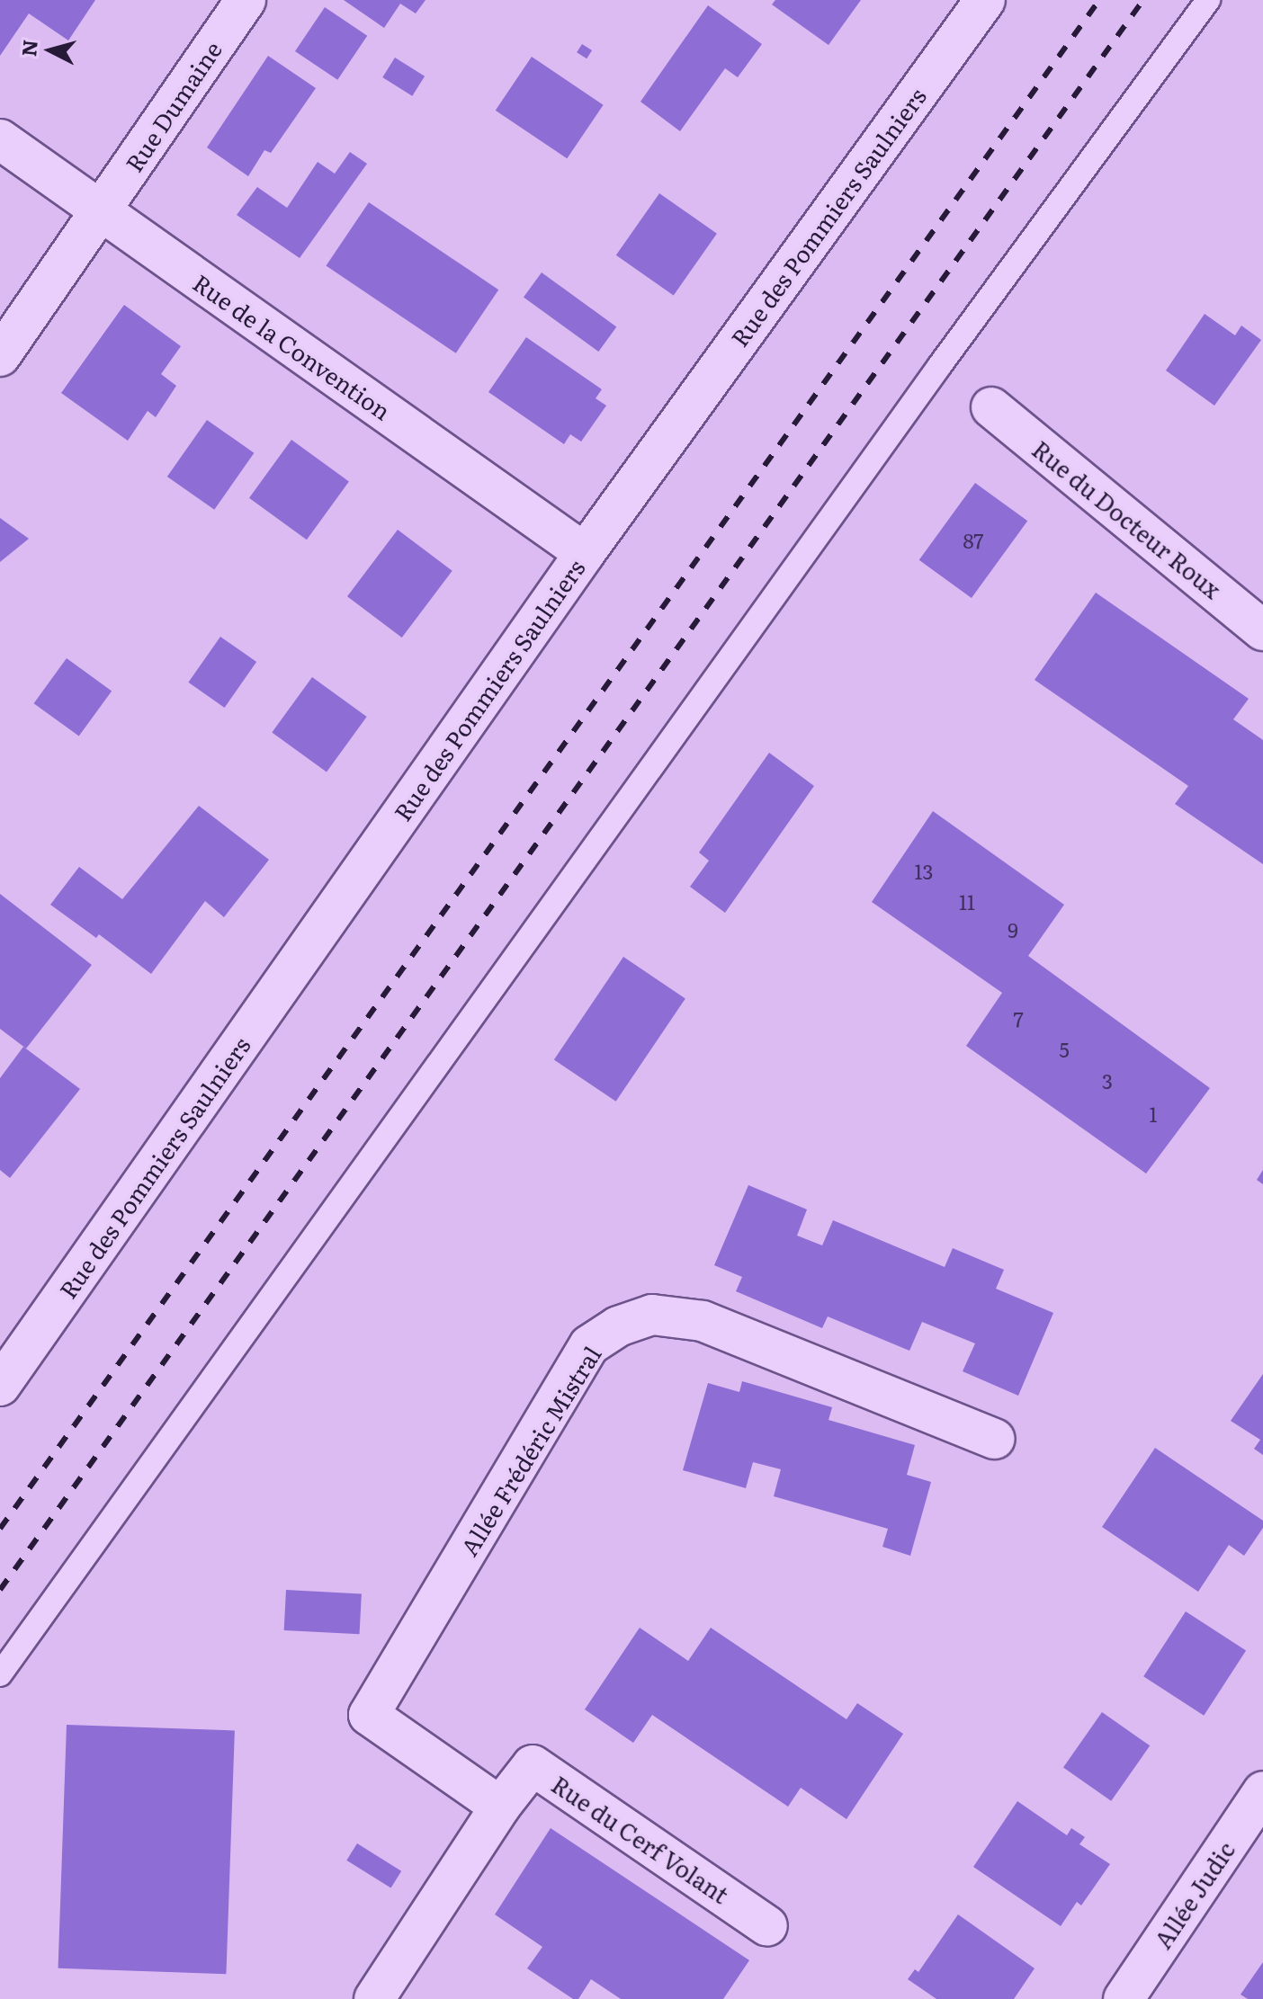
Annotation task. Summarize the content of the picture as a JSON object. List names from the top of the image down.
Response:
{
  "streets": {
    "street": [
      "Rue Dumaine",
      "Rue des Pommiers Saulniers",
      "Rue de la Convention",
      "Rue du Docteur Roux",
      "Allée Frédéric Mistral",
      "Rue du Cerf Volant",
      "Allée Judic"
    ]
  },
  "crossings": [
    ["Rue Dumaine", "Rue de la Convention"],
    ["Rue des Pommiers Saulniers", "Rue de la Convention"],
    ["Allée Frédéric Mistral", "Rue du Cerf Volant"]
  ],
  "house_numbers": [
    "87",
    "13",
    "11",
    "9",
    "7",
    "5",
    "3",
    "1"
  ],
  "north": "left"
}
